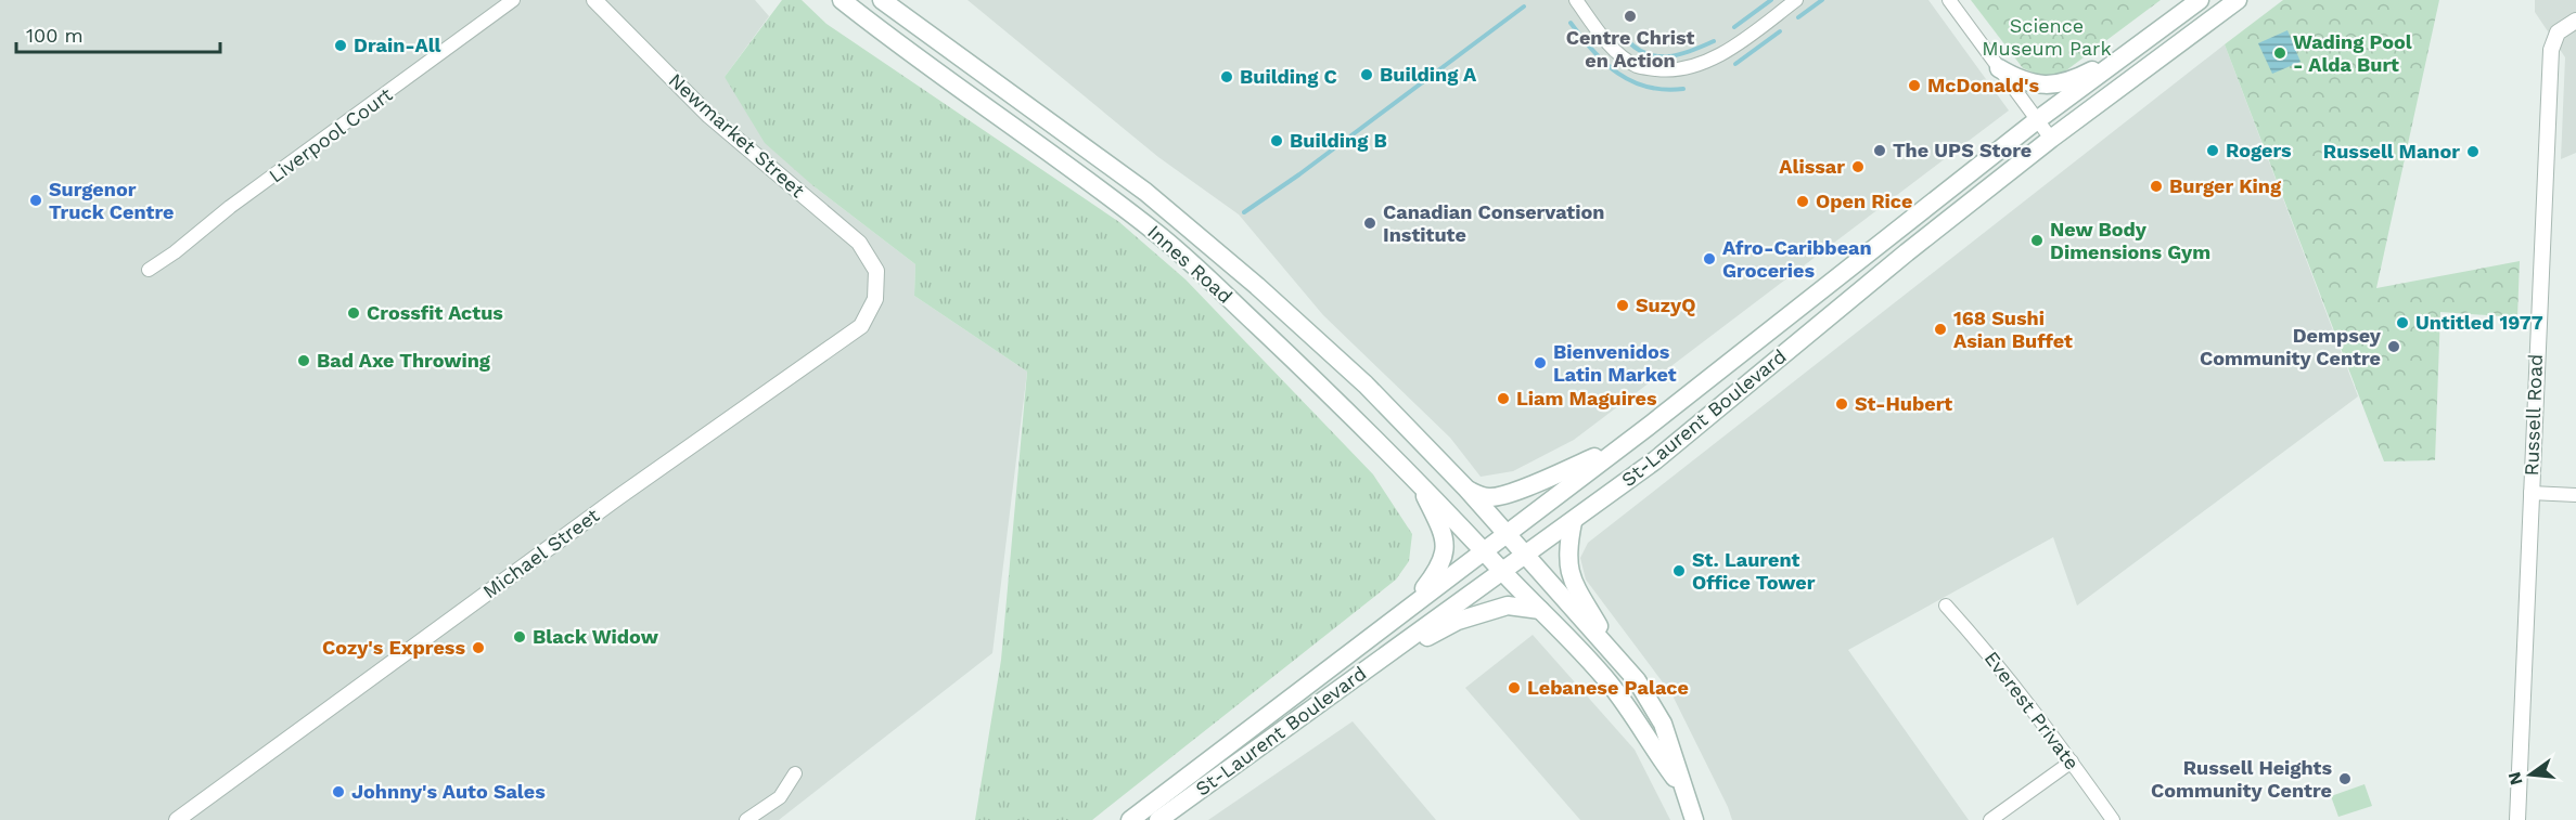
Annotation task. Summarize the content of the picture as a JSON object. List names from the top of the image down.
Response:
{
  "streets": {
    "main road": ["Innes Road", "St-Laurent Boulevard"],
    "street": [
      "Liverpool Court",
      "Newmarket Street",
      "Russell Road",
      "Michael Street",
      "Everest Private"
    ]
  },
  "crossings": [
    ["Newmarket Street", "Michael Street"],
    ["Innes Road", "St-Laurent Boulevard"]
  ],
  "parks": ["Science Museum Park"],
  "places": [
    "Centre Christ en Action",
    "Drain-All",
    "Wading Pool - Alda Burt",
    "Building A",
    "Building C",
    "McDonald's",
    "Building B",
    "The UPS Store",
    "Rogers",
    "Russell Manor",
    "Alissar",
    "Burger King",
    "Surgenor Truck Centre",
    "Open Rice",
    "Canadian Conservation Institute",
    "New Body Dimensions Gym",
    "Afro-Caribbean Groceries",
    "SuzyQ",
    "Crossfit Actus",
    "Untitled 1977",
    "168 Sushi Asian Buffet",
    "Dempsey Community Centre",
    "Bad Axe Throwing",
    "Bienvenidos Latin Market",
    "Liam Maguires",
    "St-Hubert",
    "St. Laurent Office Tower",
    "Black Widow",
    "Cozy's Express",
    "Lebanese Palace",
    "Russell Heights Community Centre",
    "Johnny's Auto Sales"
  ],
  "scale_bar": "100 m",
  "north": "left"
}
